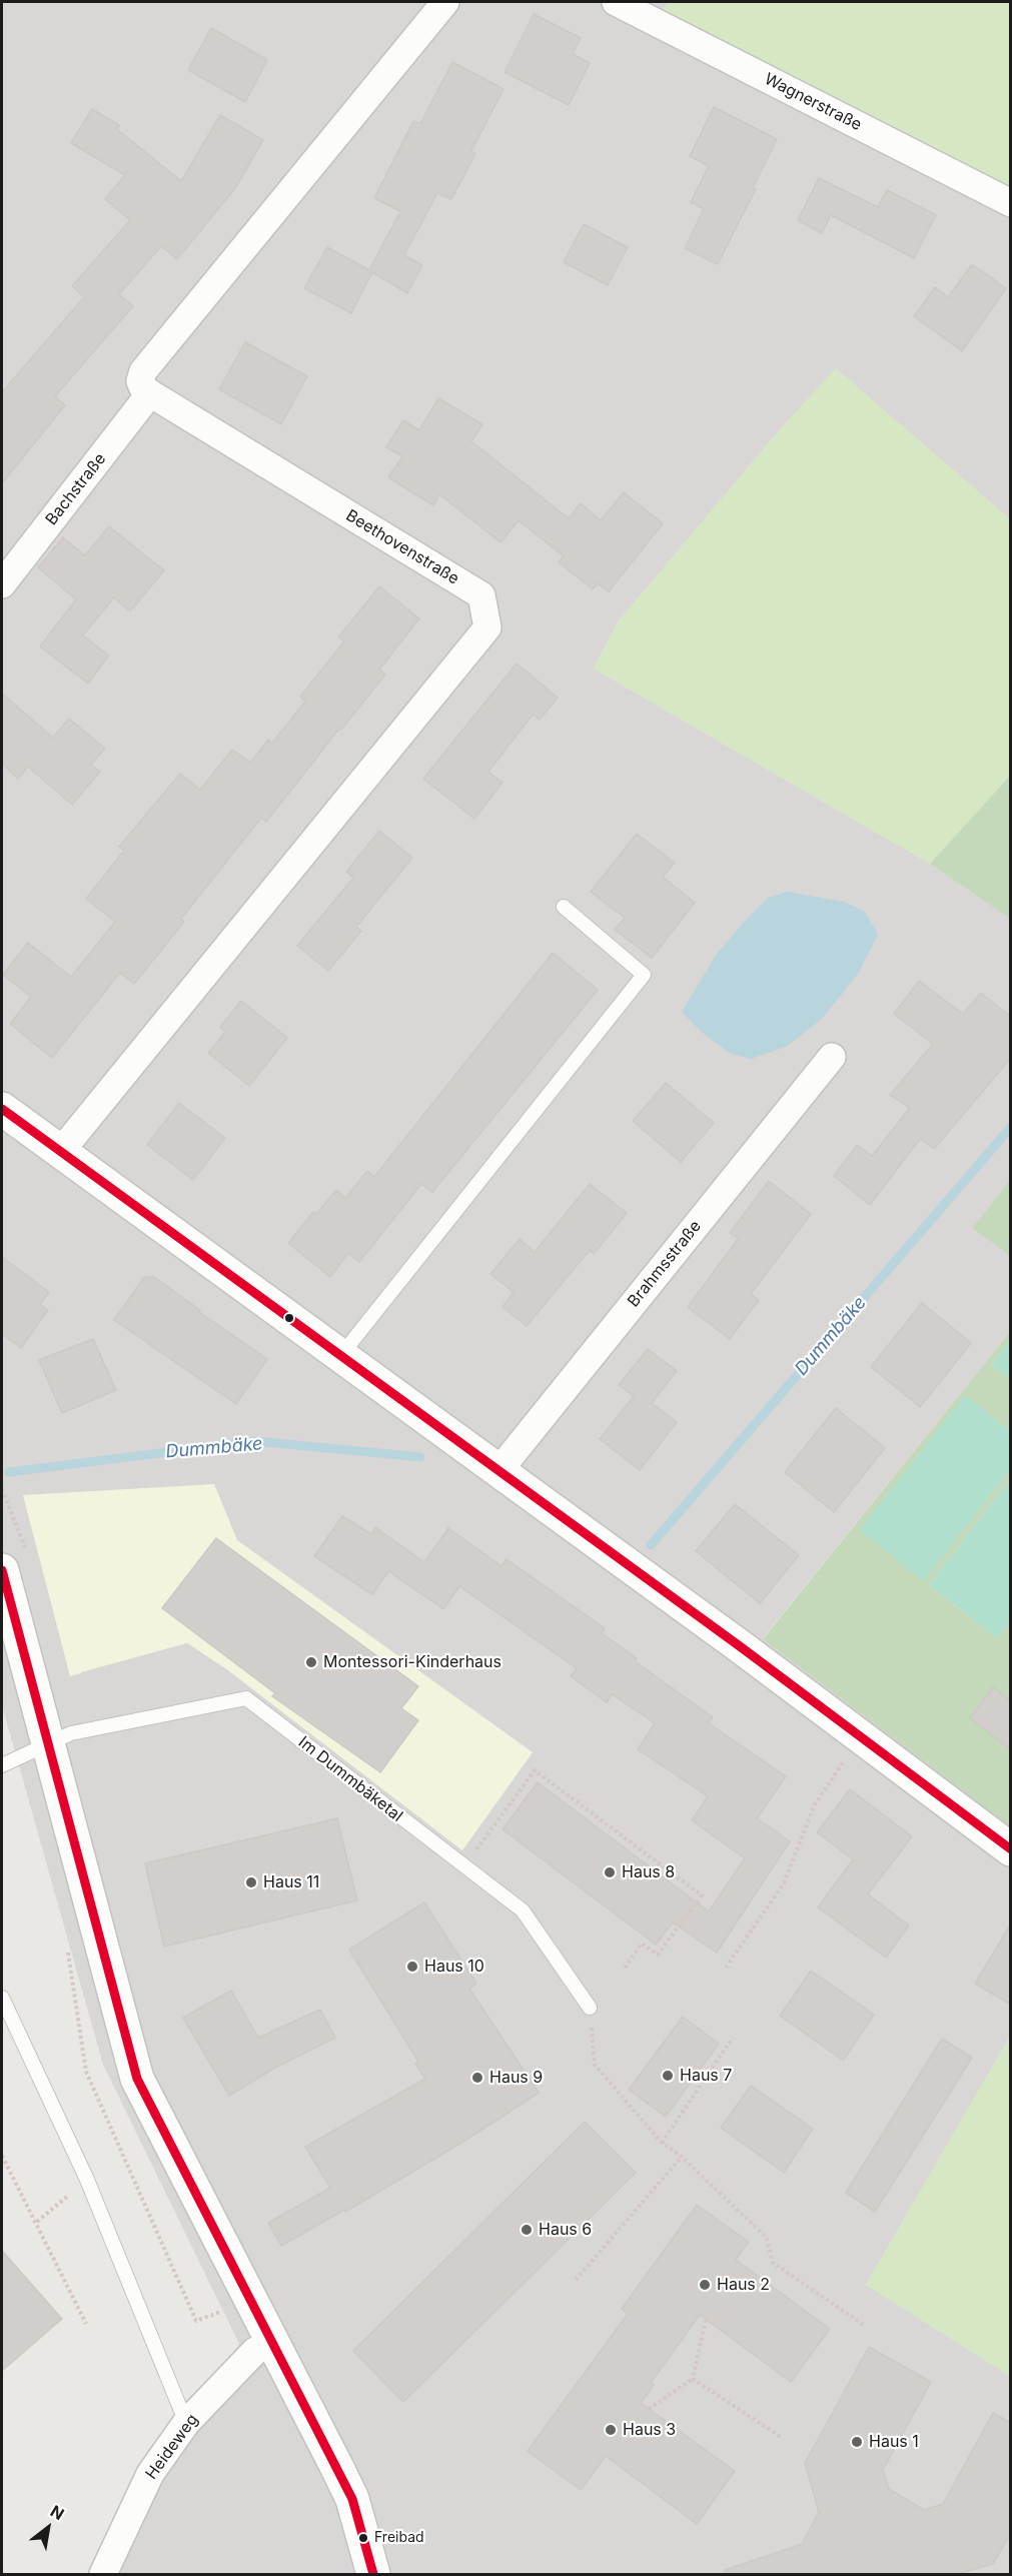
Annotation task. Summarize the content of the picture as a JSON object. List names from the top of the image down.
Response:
{
  "streets": {
    "street": [
      "Wagnerstraße",
      "Bachstraße",
      "Beethovenstraße",
      "Brahmsstraße",
      "Heideweg"
    ],
    "lane": ["Im Dummbäketal"]
  },
  "crossings": [
    ["Bachstraße", "Beethovenstraße"]
  ],
  "water": ["Dummbäke"],
  "places": [
    "Montessori-Kinderhaus",
    "Haus 8",
    "Haus 11",
    "Haus 10",
    "Haus 7",
    "Haus 9",
    "Haus 6",
    "Haus 2",
    "Haus 3",
    "Haus 1",
    "Freibad"
  ],
  "north": "top right"
}
